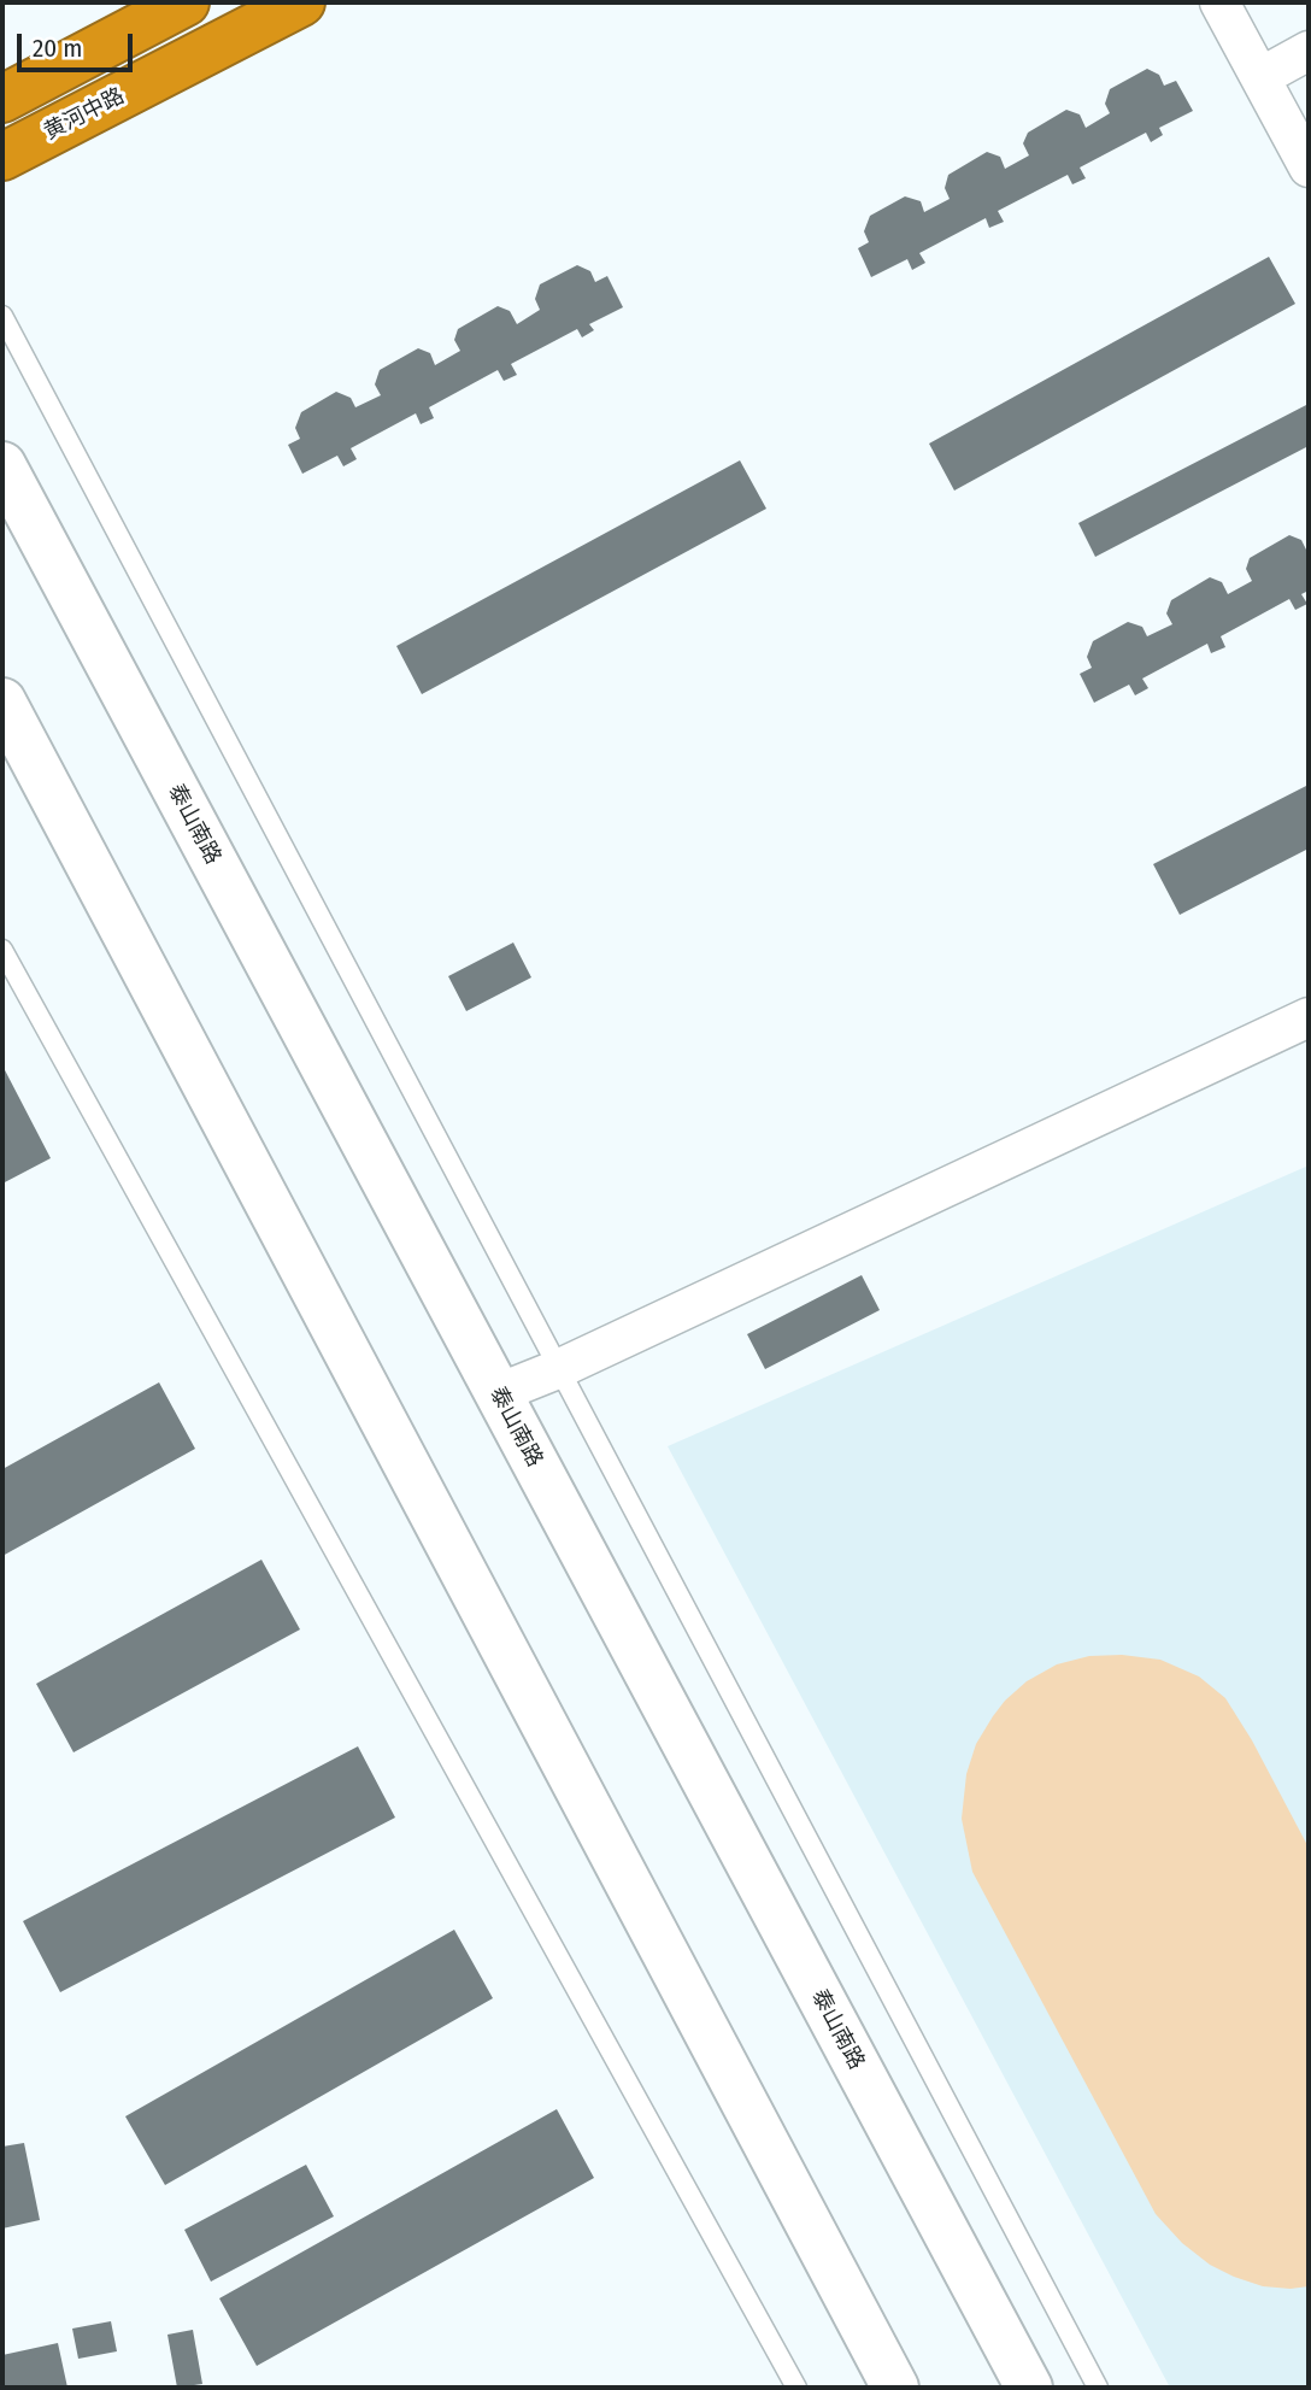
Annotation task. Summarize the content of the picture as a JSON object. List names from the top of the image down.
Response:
{
  "streets": {
    "highway": ["黄河中路"],
    "street": ["泰山南路"]
  },
  "scale_bar": "20 m"
}
